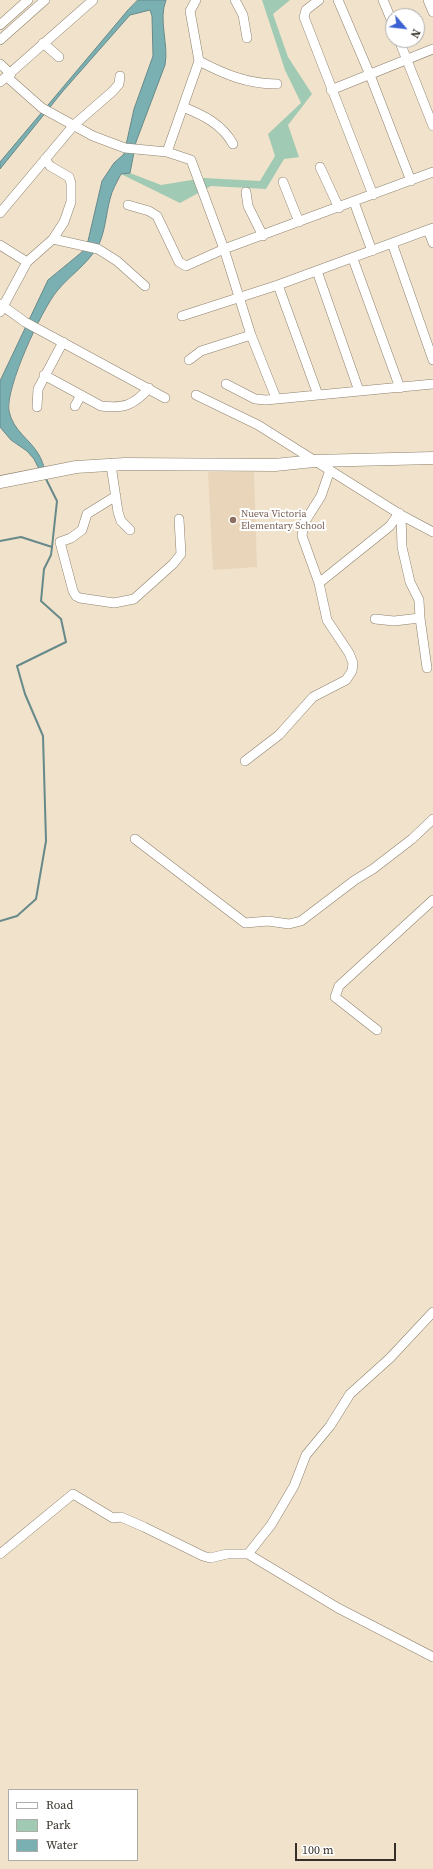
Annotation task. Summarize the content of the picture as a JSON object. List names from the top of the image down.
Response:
{
  "places": ["Nueva Victoria Elementary School"],
  "legend": ["Road", "Park", "Water"],
  "scale_bar": "100 m",
  "north": "bottom right"
}
